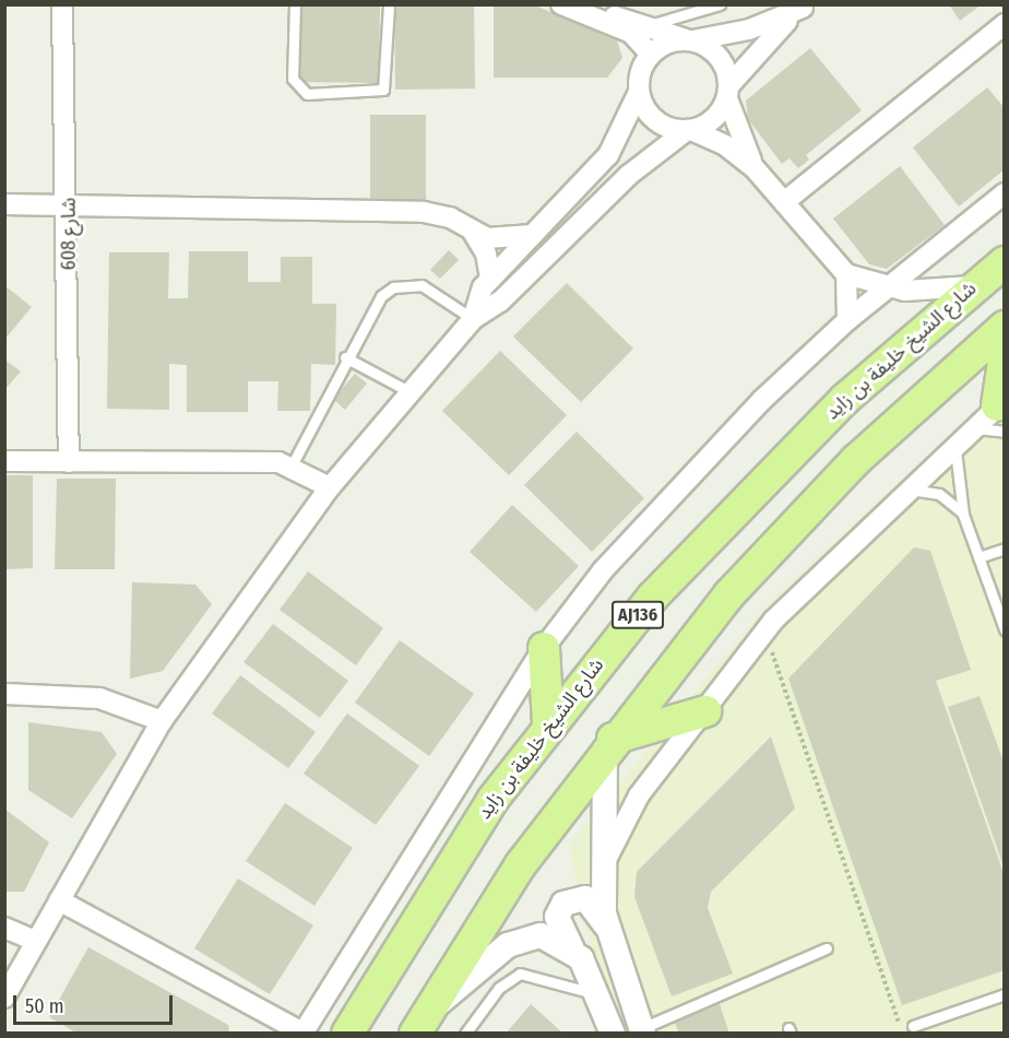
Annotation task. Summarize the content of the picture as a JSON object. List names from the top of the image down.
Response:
{
  "streets": {
    "main road": ["شارع الشيخ خليفة بن زايد", "AJ136"],
    "street": ["شارع 608"]
  },
  "scale_bar": "50 m"
}
